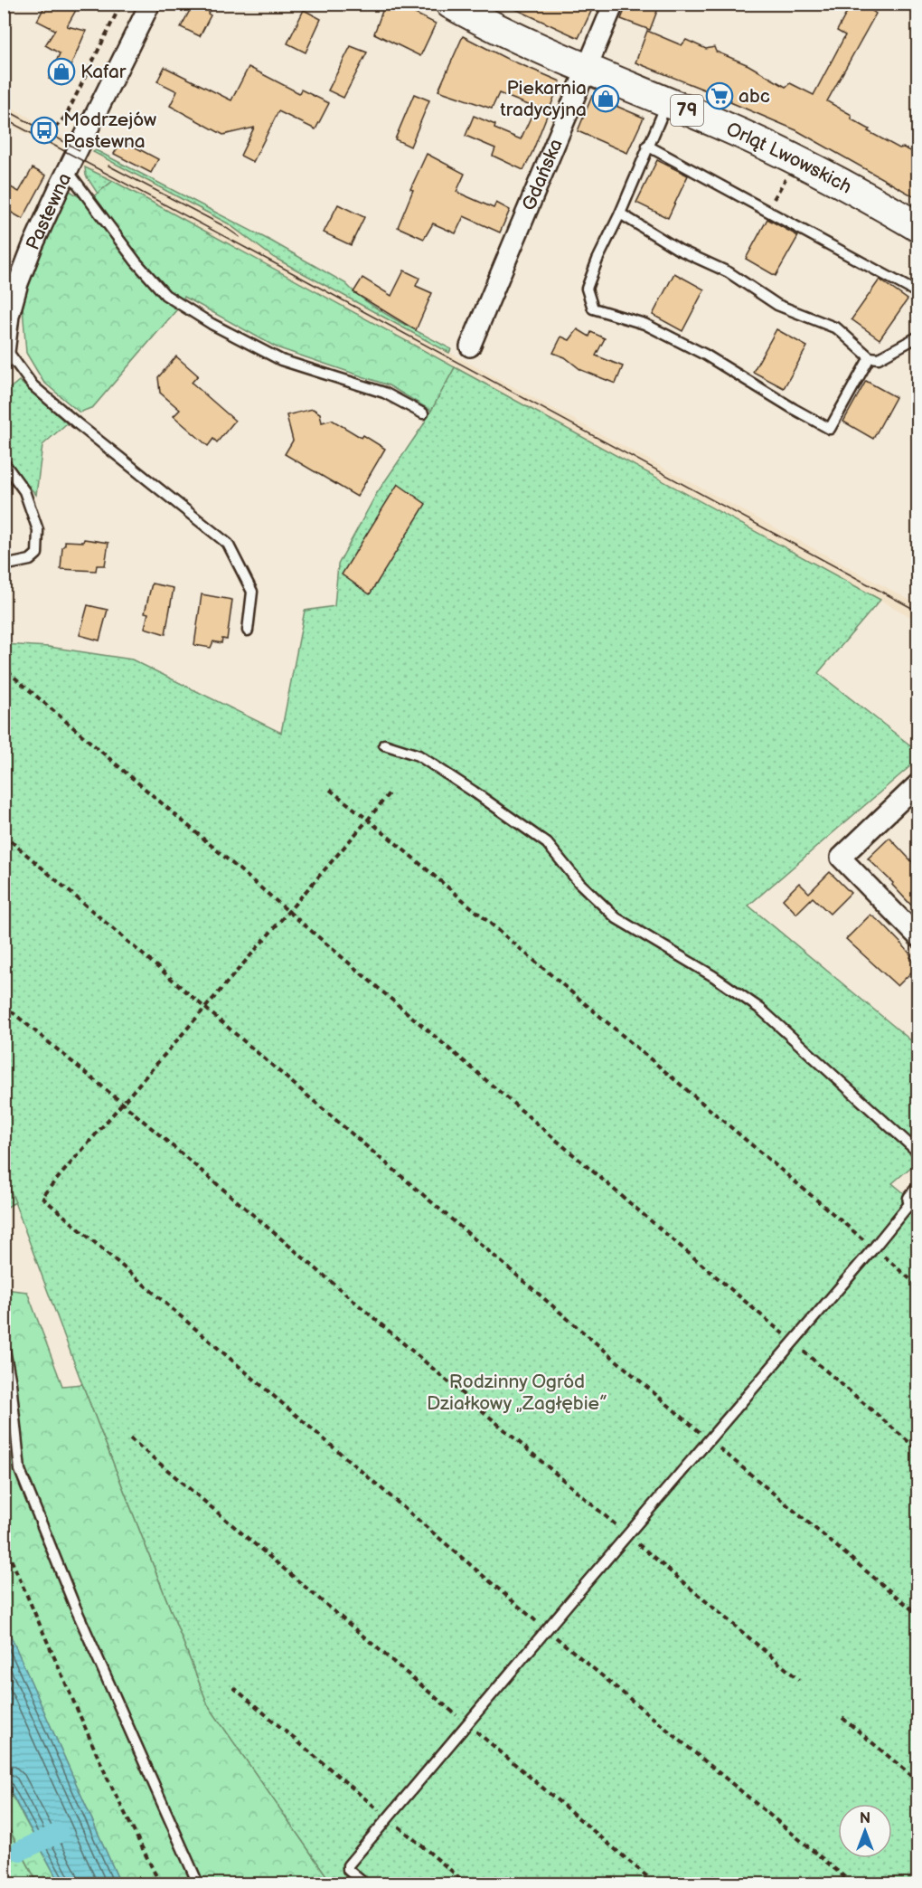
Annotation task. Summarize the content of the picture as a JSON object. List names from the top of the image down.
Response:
{
  "streets": {
    "main road": ["79", "Orląt Lwowskich"],
    "street": ["Gdańska", "Pastewna"]
  },
  "crossings": [
    ["Orląt Lwowskich", "Gdańska"]
  ],
  "parks": ["Rodzinny Ogród Działkowy „Zagłębie”"],
  "places": {
    "shop": ["Kafar", "Piekarnia tradycyjna"],
    "supermarket": ["abc"],
    "bus stop": ["Modrzejów Pastewna"]
  },
  "north": "top"
}
